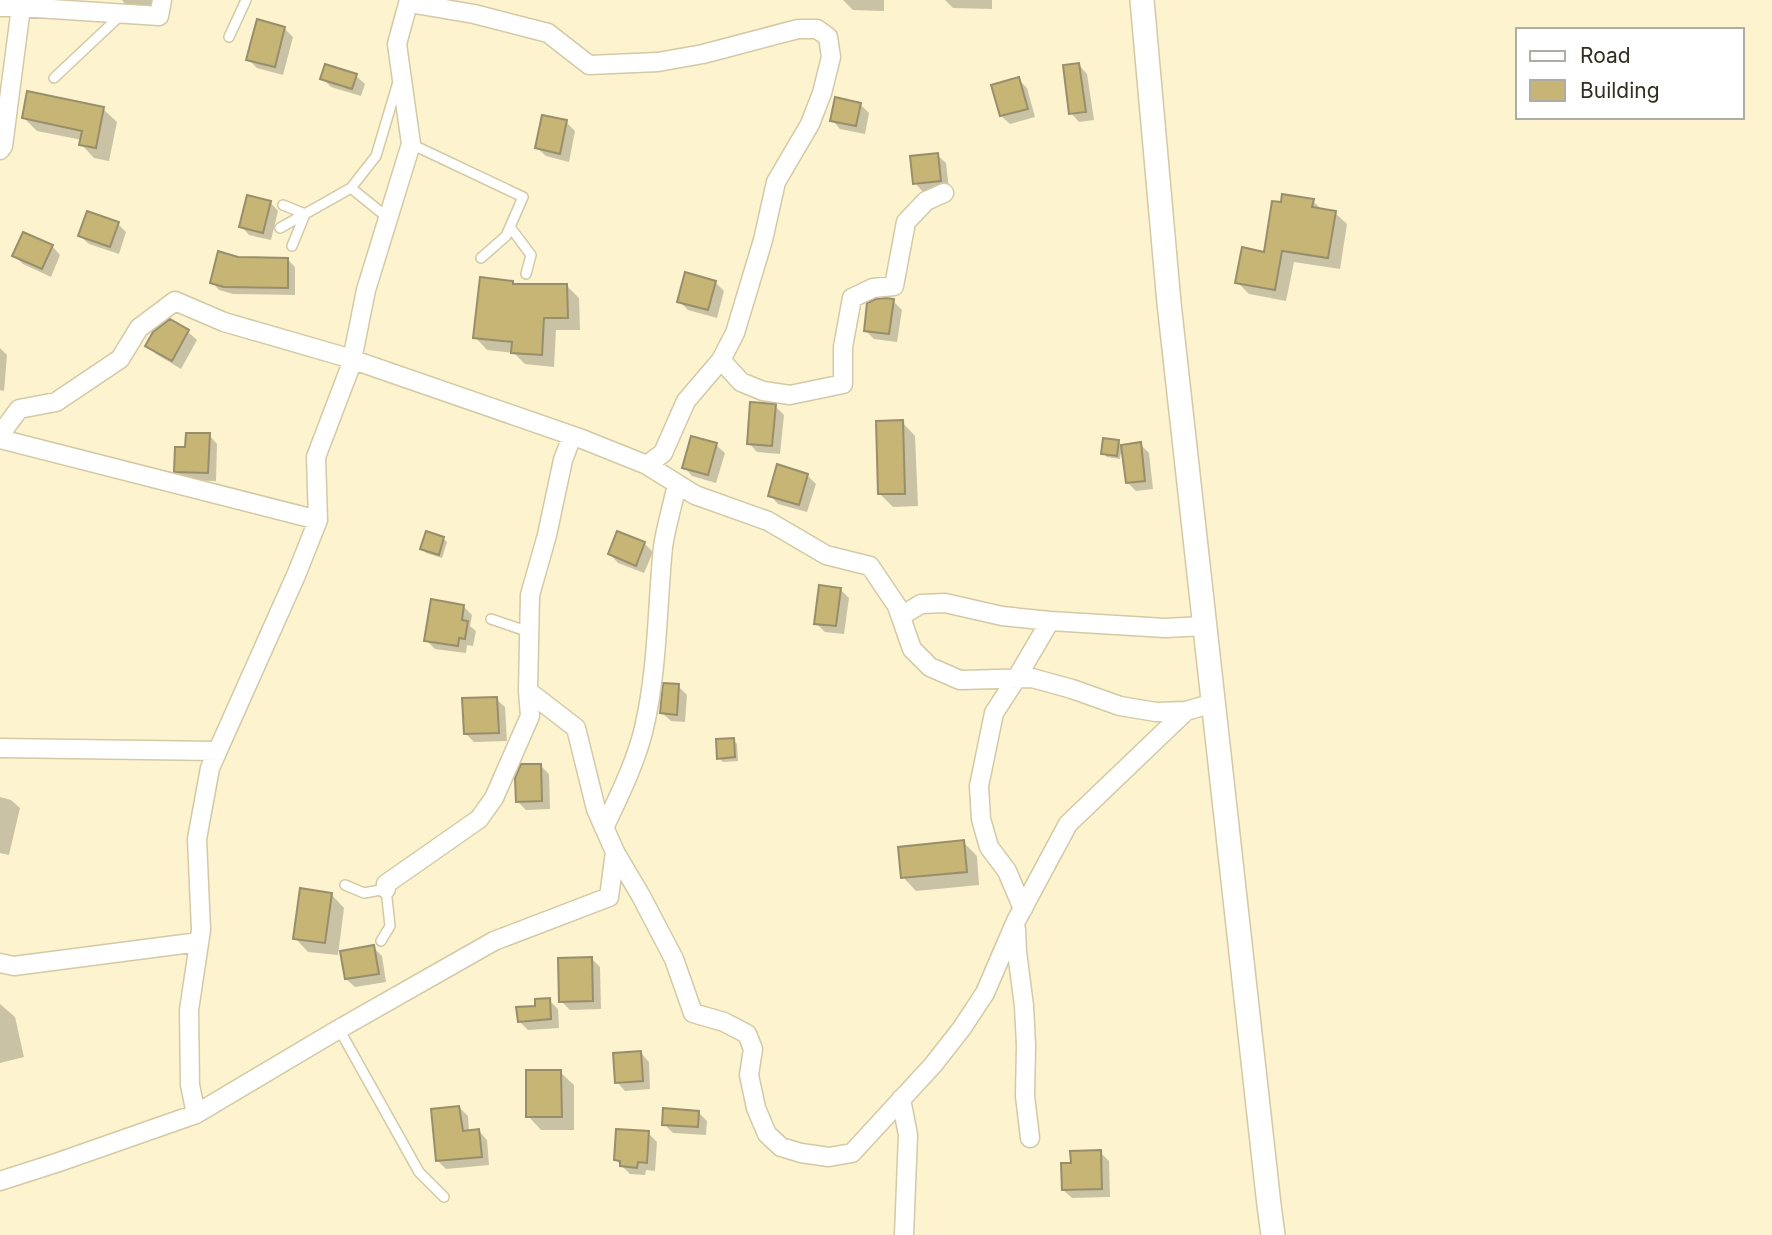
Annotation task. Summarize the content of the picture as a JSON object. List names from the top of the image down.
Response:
{
  "legend": ["Road", "Building"]
}
